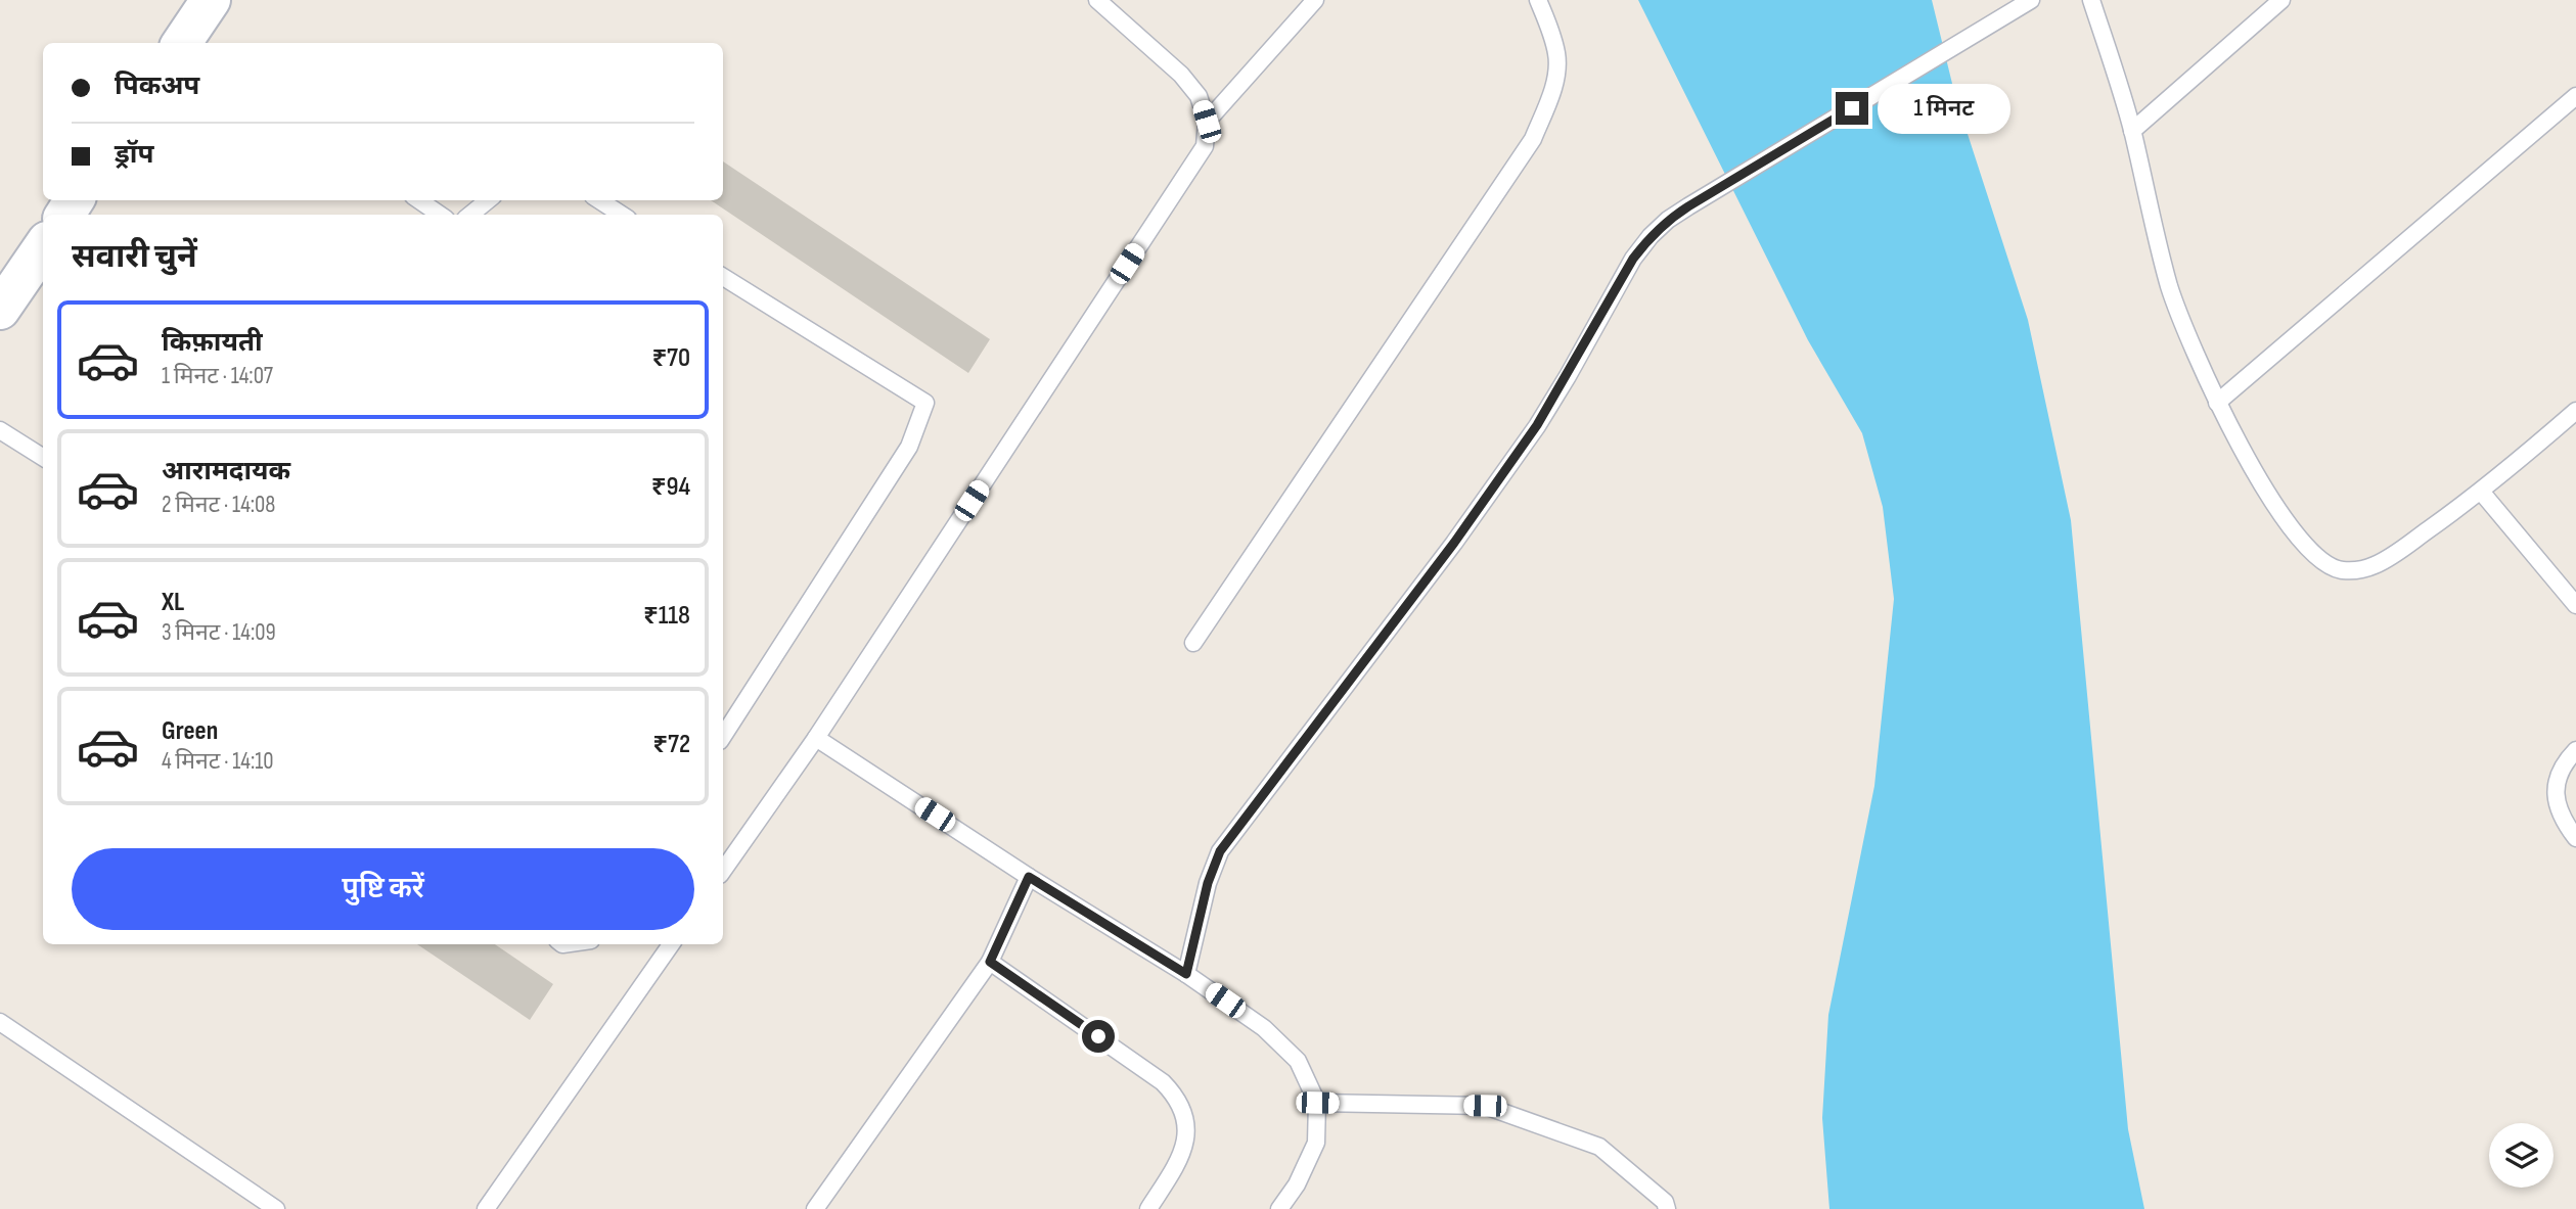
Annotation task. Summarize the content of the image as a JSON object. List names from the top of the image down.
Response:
{
  "page": {
    "banner": ["पिकअप", "ड्रॉप"],
    "bubble": "1 मिनट",
    "heading": "सवारी चुनें",
    "list": [
      {
        "name": "किफ़ायती",
        "note": "1 मिनट · 14:07",
        "value": "₹70"
      },
      {
        "name": "आरामदायक",
        "note": "2 मिनट · 14:08",
        "value": "₹94"
      },
      {
        "name": "XL",
        "note": "3 मिनट · 14:09",
        "value": "₹118"
      },
      {
        "name": "Green",
        "note": "4 मिनट · 14:10",
        "value": "₹72"
      }
    ],
    "buttons": "पुष्टि करें"
  }
}
